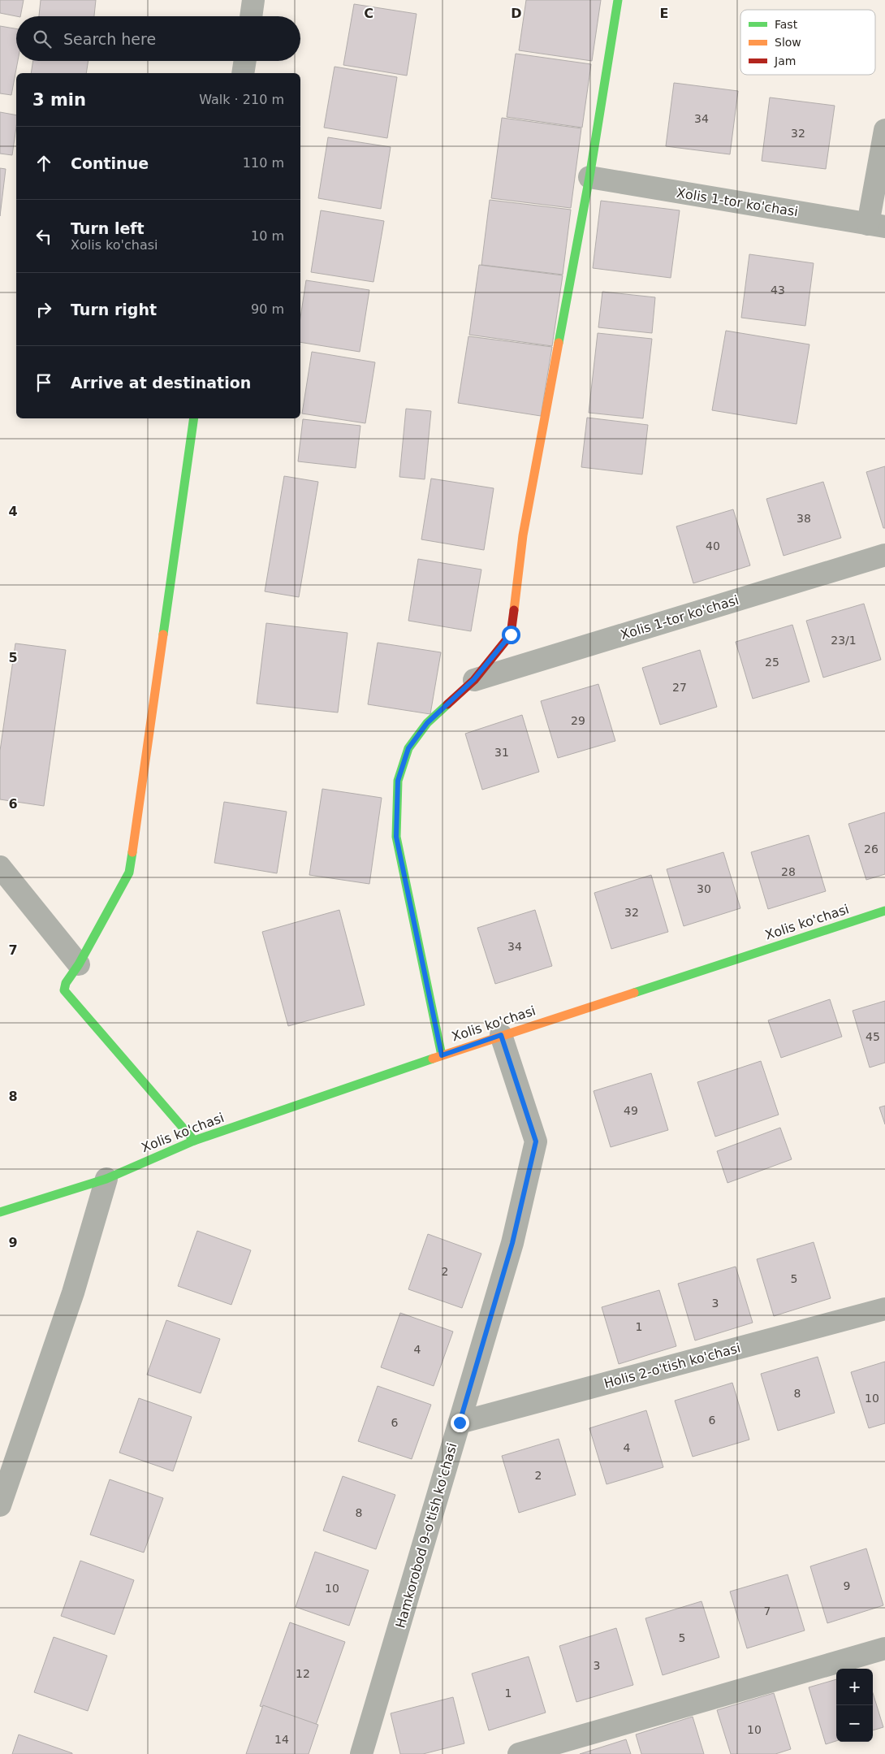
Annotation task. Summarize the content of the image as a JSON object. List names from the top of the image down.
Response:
{
  "streets": {
    "street": [
      "Xolis 1-tor ko'chasi",
      "Xolis ko'chasi",
      "Holis 2-o'tish ko'chasi",
      "Hamkorobod 9-o'tish ko'chasi"
    ]
  },
  "crossings": [
    ["Xolis ko'chasi", "Hamkorobod 9-o'tish ko'chasi"],
    ["Holis 2-o'tish ko'chasi", "Hamkorobod 9-o'tish ko'chasi"]
  ],
  "house_numbers": [
    "34",
    "32",
    "43",
    "38",
    "40",
    "23/1",
    "25",
    "27",
    "29",
    "31",
    "26",
    "28",
    "30",
    "32",
    "34",
    "45",
    "49",
    "2",
    "5",
    "3",
    "1",
    "4",
    "8",
    "10",
    "6",
    "6",
    "4",
    "2",
    "8",
    "9",
    "10",
    "7",
    "5",
    "3",
    "12",
    "1",
    "10",
    "14"
  ],
  "legend": ["Fast", "Slow", "Jam"],
  "page": {
    "search": "Search here",
    "heading": ["3 min", "Walk · 210 m"],
    "list": [
      ["Continue", "110 m"],
      ["Turn left", "Xolis ko'chasi", "10 m"],
      ["Turn right", "90 m"],
      "Arrive at destination"
    ],
    "map_buttons": ["+", "−"]
  },
  "grid": {
    "columns": ["C", "D", "E"],
    "rows": [
      "4",
      "5",
      "6",
      "7",
      "8",
      "9"
    ]
  }
}
